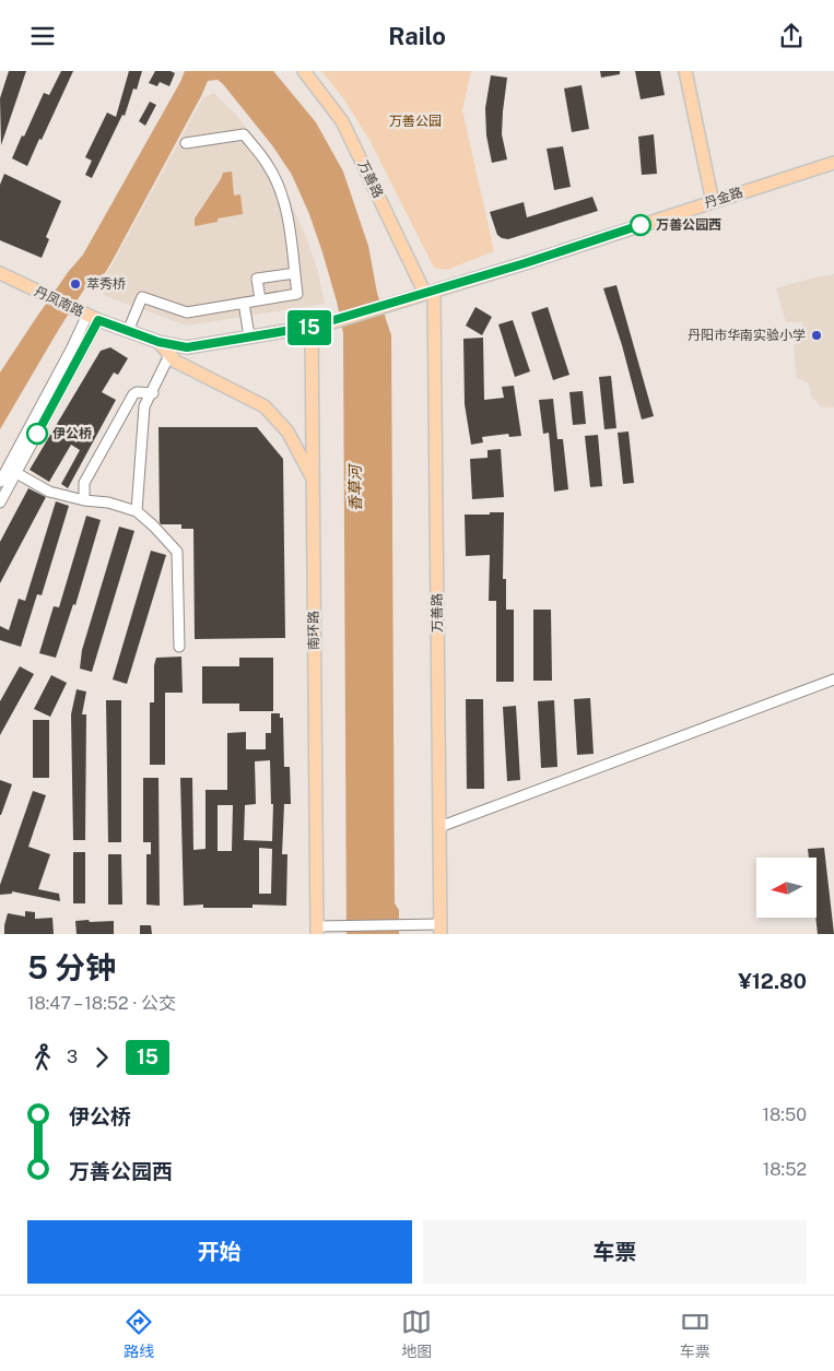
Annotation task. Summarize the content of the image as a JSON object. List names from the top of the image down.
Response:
{
  "streets": {
    "main road": [
      "万善路",
      "丹金路",
      "丹凤南路",
      "南环路"
    ]
  },
  "crossings": [
    ["万善路", "丹金路"],
    ["丹金路", "丹凤南路"],
    ["丹金路", "南环路"],
    ["丹凤南路", "南环路"]
  ],
  "water": ["香草河"],
  "parks": ["万善公园"],
  "places": [
    "万善公园西",
    "萃秀桥",
    "丹阳市华南实验小学",
    "伊公桥"
  ],
  "lines": ["bus line 15"],
  "north": "left",
  "page": {
    "header": "Railo",
    "on_map": "15",
    "heading": ["5 分钟", "18:47 – 18:52 · 公交", "¥12.80"],
    "legs": ["3", "15"],
    "list": [
      {
        "name": "伊公桥",
        "value": "18:50"
      },
      {
        "name": "万善公园西",
        "value": "18:52"
      }
    ],
    "buttons": ["开始", "车票"],
    "tabs": ["路线", "地图", "车票"]
  }
}
